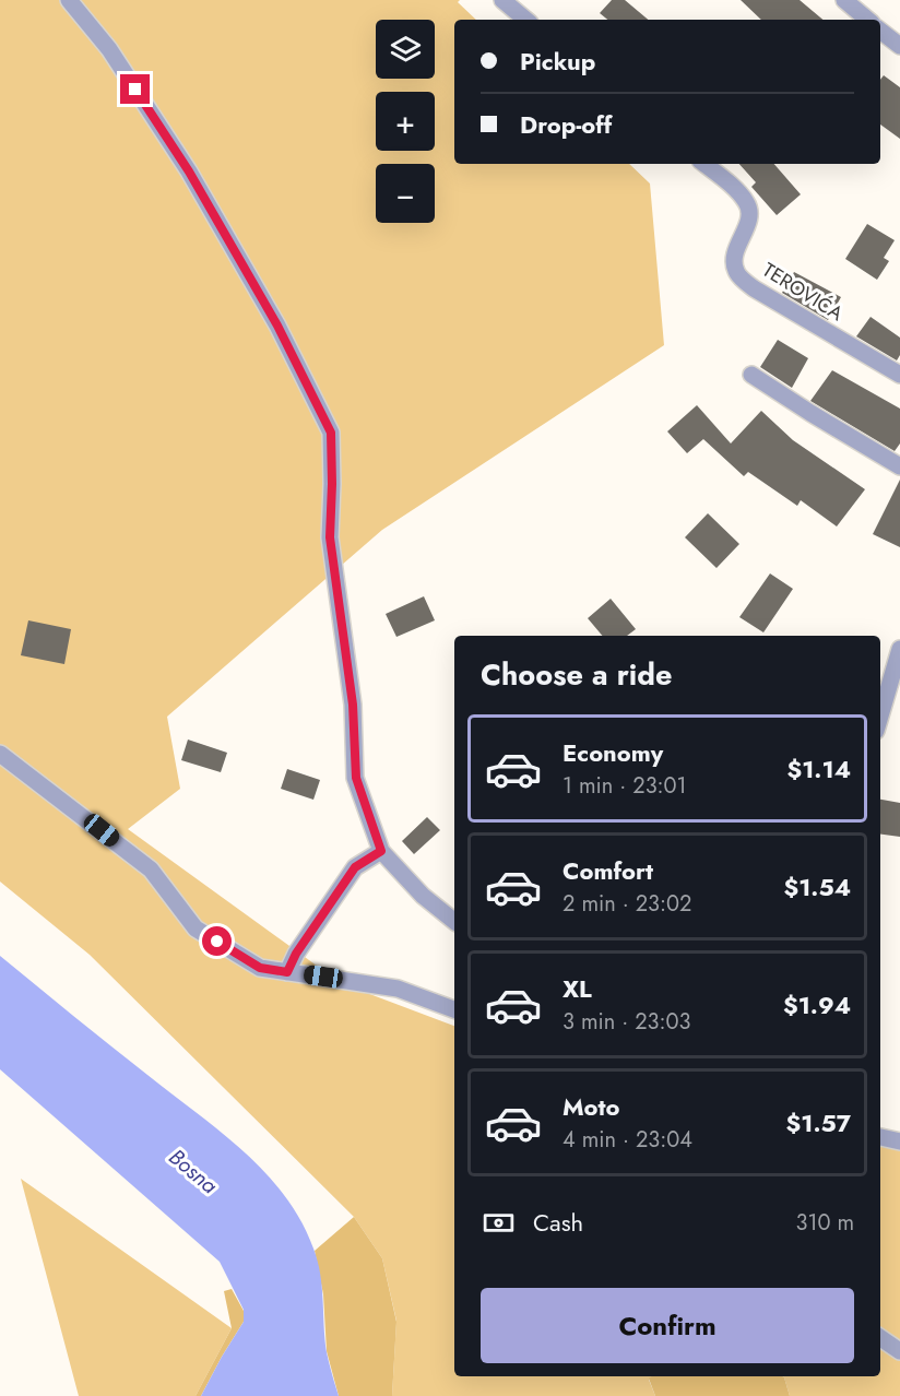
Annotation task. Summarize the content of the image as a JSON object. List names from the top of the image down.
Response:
{
  "streets": {
    "street": ["TEROVIĆA"]
  },
  "water": ["Bosna"],
  "page": {
    "map_buttons": ["+", "−"],
    "banner": ["Pickup", "Drop-off"],
    "heading": "Choose a ride",
    "list": [
      {
        "name": "Economy",
        "note": "1 min · 23:01",
        "value": "$1.14"
      },
      {
        "name": "Comfort",
        "note": "2 min · 23:02",
        "value": "$1.54"
      },
      {
        "name": "XL",
        "note": "3 min · 23:03",
        "value": "$1.94"
      },
      {
        "name": "Moto",
        "note": "4 min · 23:04",
        "value": "$1.57"
      }
    ],
    "pay": ["Cash", "310 m"],
    "buttons": "Confirm"
  }
}
